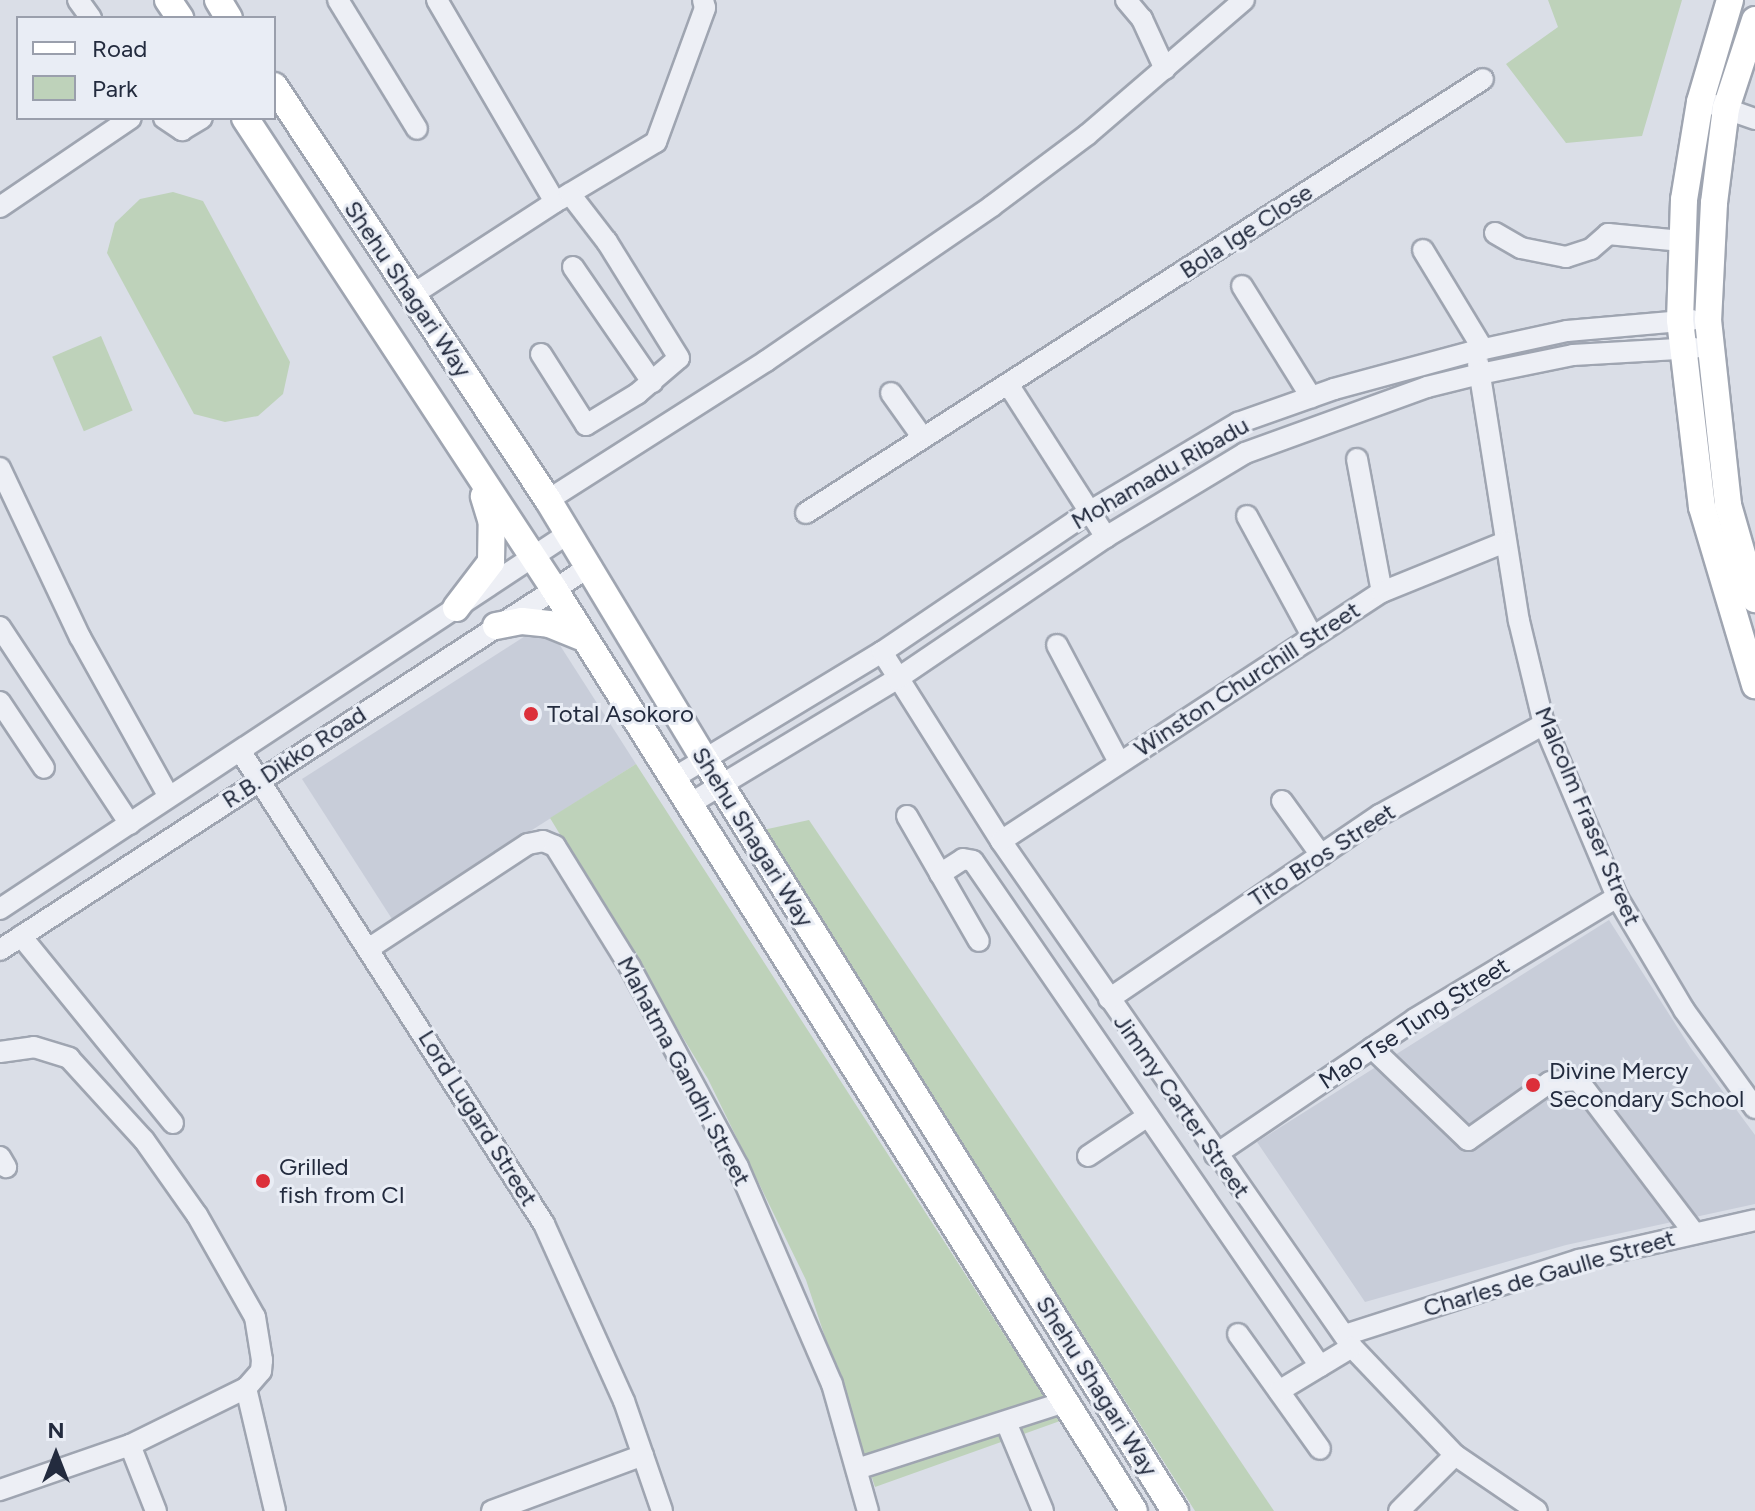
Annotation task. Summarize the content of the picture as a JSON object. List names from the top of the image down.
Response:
{
  "streets": {
    "main road": ["Shehu Shagari Way"],
    "street": [
      "Bola Ige Close",
      "Mohamadu Ribadu",
      "Winston Churchill Street",
      "R.B. Dikko Road",
      "Malcolm Fraser Street",
      "Tito Bros Street",
      "Mao Tse Tung Street",
      "Mahatma Gandhi Street",
      "Jimmy Carter Street",
      "Lord Lugard Street",
      "Charles de Gaulle Street"
    ]
  },
  "crossings": [
    ["Shehu Shagari Way", "Mohamadu Ribadu"],
    ["Shehu Shagari Way", "R.B. Dikko Road"],
    ["Mohamadu Ribadu", "Malcolm Fraser Street"],
    ["Mohamadu Ribadu", "Jimmy Carter Street"],
    ["Winston Churchill Street", "Malcolm Fraser Street"],
    ["Winston Churchill Street", "Jimmy Carter Street"],
    ["R.B. Dikko Road", "Lord Lugard Street"],
    ["Malcolm Fraser Street", "Tito Bros Street"],
    ["Malcolm Fraser Street", "Mao Tse Tung Street"],
    ["Tito Bros Street", "Jimmy Carter Street"],
    ["Mao Tse Tung Street", "Jimmy Carter Street"],
    ["Mahatma Gandhi Street", "Lord Lugard Street"],
    ["Jimmy Carter Street", "Charles de Gaulle Street"]
  ],
  "places": ["Total Asokoro", "Divine Mercy Secondary School", "Grilled fish from CI"],
  "legend": ["Road", "Park"],
  "north": "top"
}
